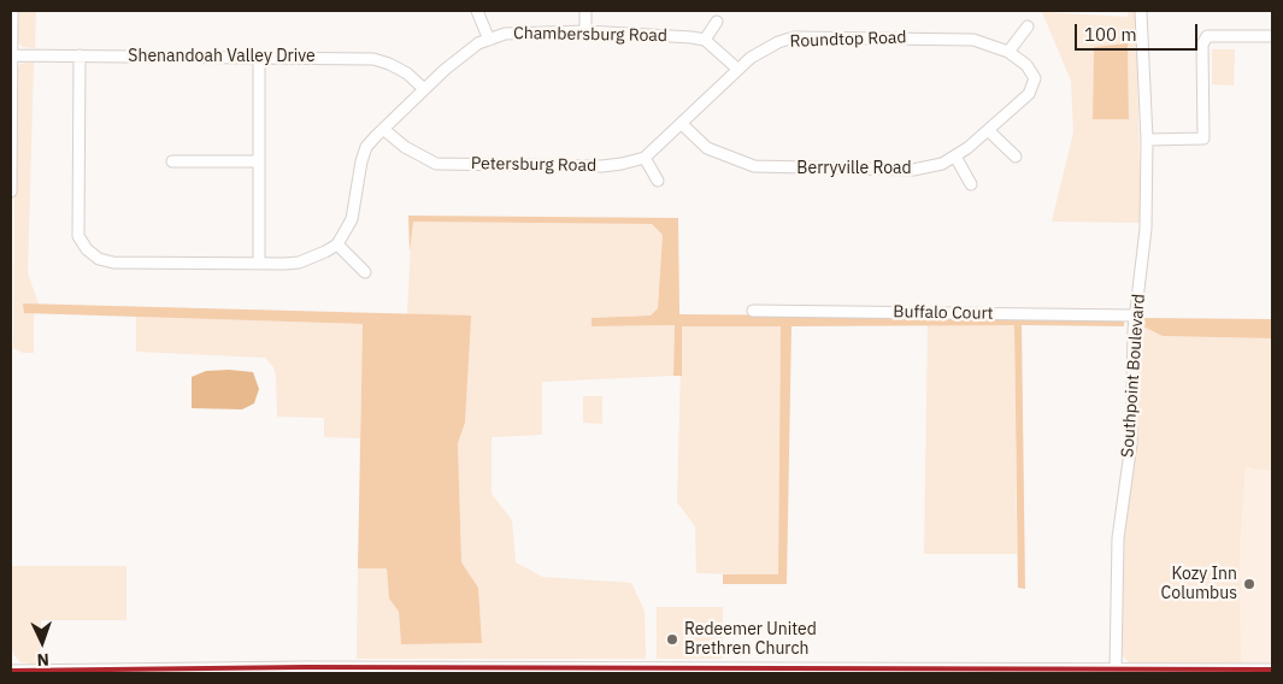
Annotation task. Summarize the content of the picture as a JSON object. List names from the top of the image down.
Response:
{
  "streets": {
    "street": [
      "Chambersburg Road",
      "Roundtop Road",
      "Shenandoah Valley Drive",
      "Petersburg Road",
      "Berryville Road",
      "Buffalo Court",
      "Southpoint Boulevard"
    ]
  },
  "crossings": [
    ["Chambersburg Road", "Shenandoah Valley Drive"],
    ["Chambersburg Road", "Petersburg Road"],
    ["Roundtop Road", "Berryville Road"],
    ["Buffalo Court", "Southpoint Boulevard"]
  ],
  "places": ["Kozy Inn Columbus", "Redeemer United Brethren Church"],
  "scale_bar": "100 m",
  "north": "bottom"
}
